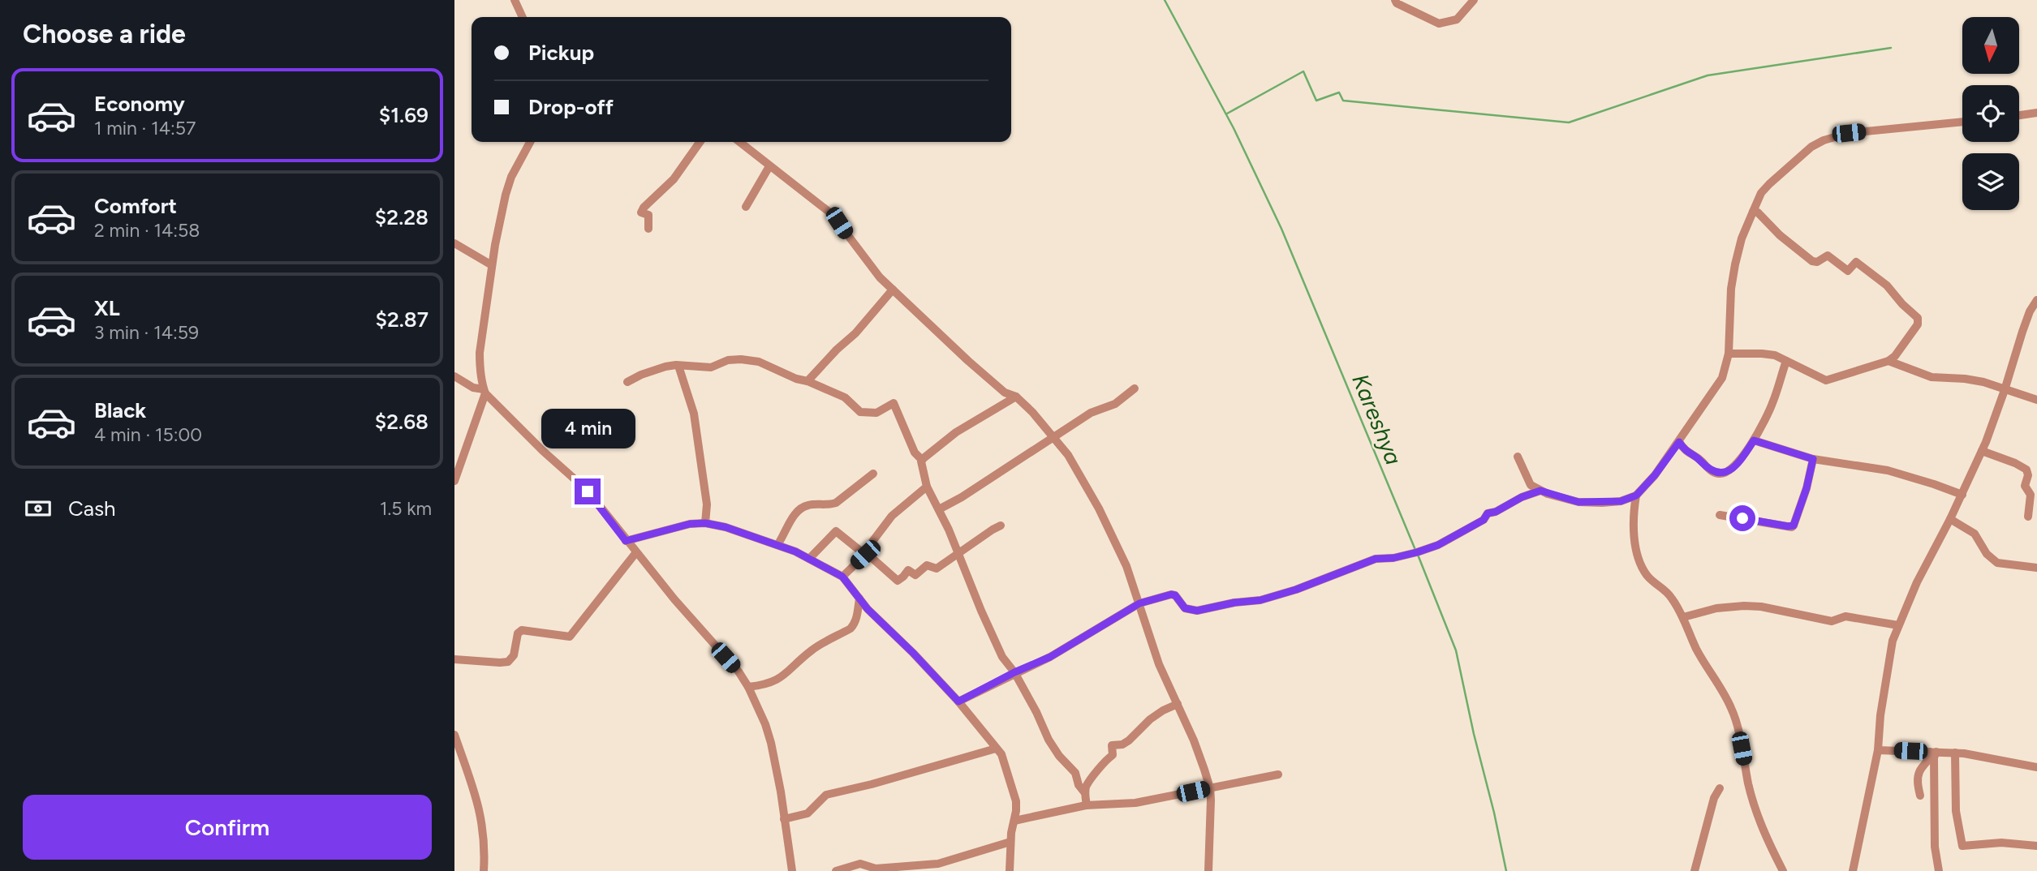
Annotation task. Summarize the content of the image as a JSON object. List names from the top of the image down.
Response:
{
  "water": ["Kareshya"],
  "north": "bottom",
  "page": {
    "heading": "Choose a ride",
    "banner": ["Pickup", "Drop-off"],
    "list": [
      {
        "name": "Economy",
        "note": "1 min · 14:57",
        "value": "$1.69"
      },
      {
        "name": "Comfort",
        "note": "2 min · 14:58",
        "value": "$2.28"
      },
      {
        "name": "XL",
        "note": "3 min · 14:59",
        "value": "$2.87"
      },
      {
        "name": "Black",
        "note": "4 min · 15:00",
        "value": "$2.68"
      }
    ],
    "bubble": "4 min",
    "pay": ["Cash", "1.5 km"],
    "buttons": "Confirm"
  }
}
